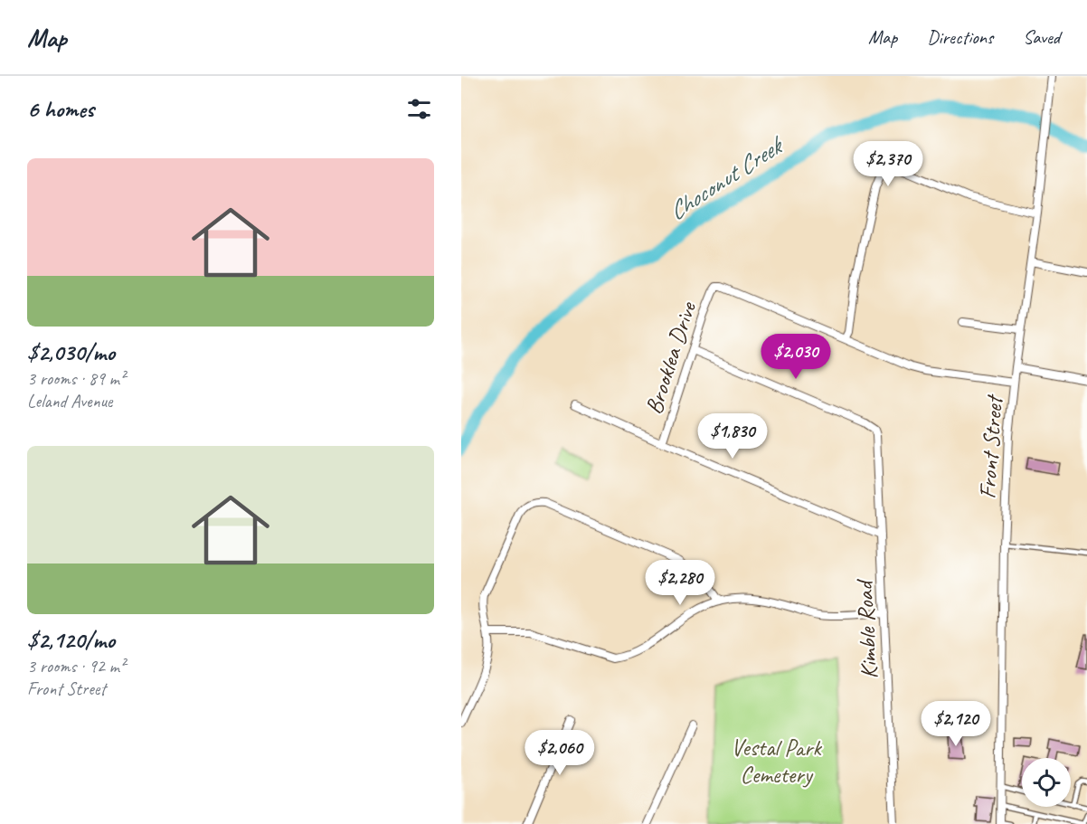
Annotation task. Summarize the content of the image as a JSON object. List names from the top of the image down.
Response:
{
  "streets": {
    "street": ["Brooklea Drive", "Front Street", "Kimble Road"]
  },
  "crossings": [
    ["Brooklea Drive", "Kimble Road"]
  ],
  "water": ["Choconut Creek"],
  "parks": ["Vestal Park Cemetery"],
  "page": {
    "header": "Map",
    "nav": ["Map", "Directions", "Saved"],
    "heading": "6 homes",
    "list": [
      {
        "name": "$2,030/mo",
        "note": "3 rooms · 89 m² · Leland Avenue"
      },
      {
        "name": "$2,120/mo",
        "note": "3 rooms · 92 m² · Front Street"
      }
    ],
    "price": [
      "$2,370",
      "$2,030",
      "$1,830",
      "$2,280",
      "$2,120",
      "$2,060"
    ]
  }
}
